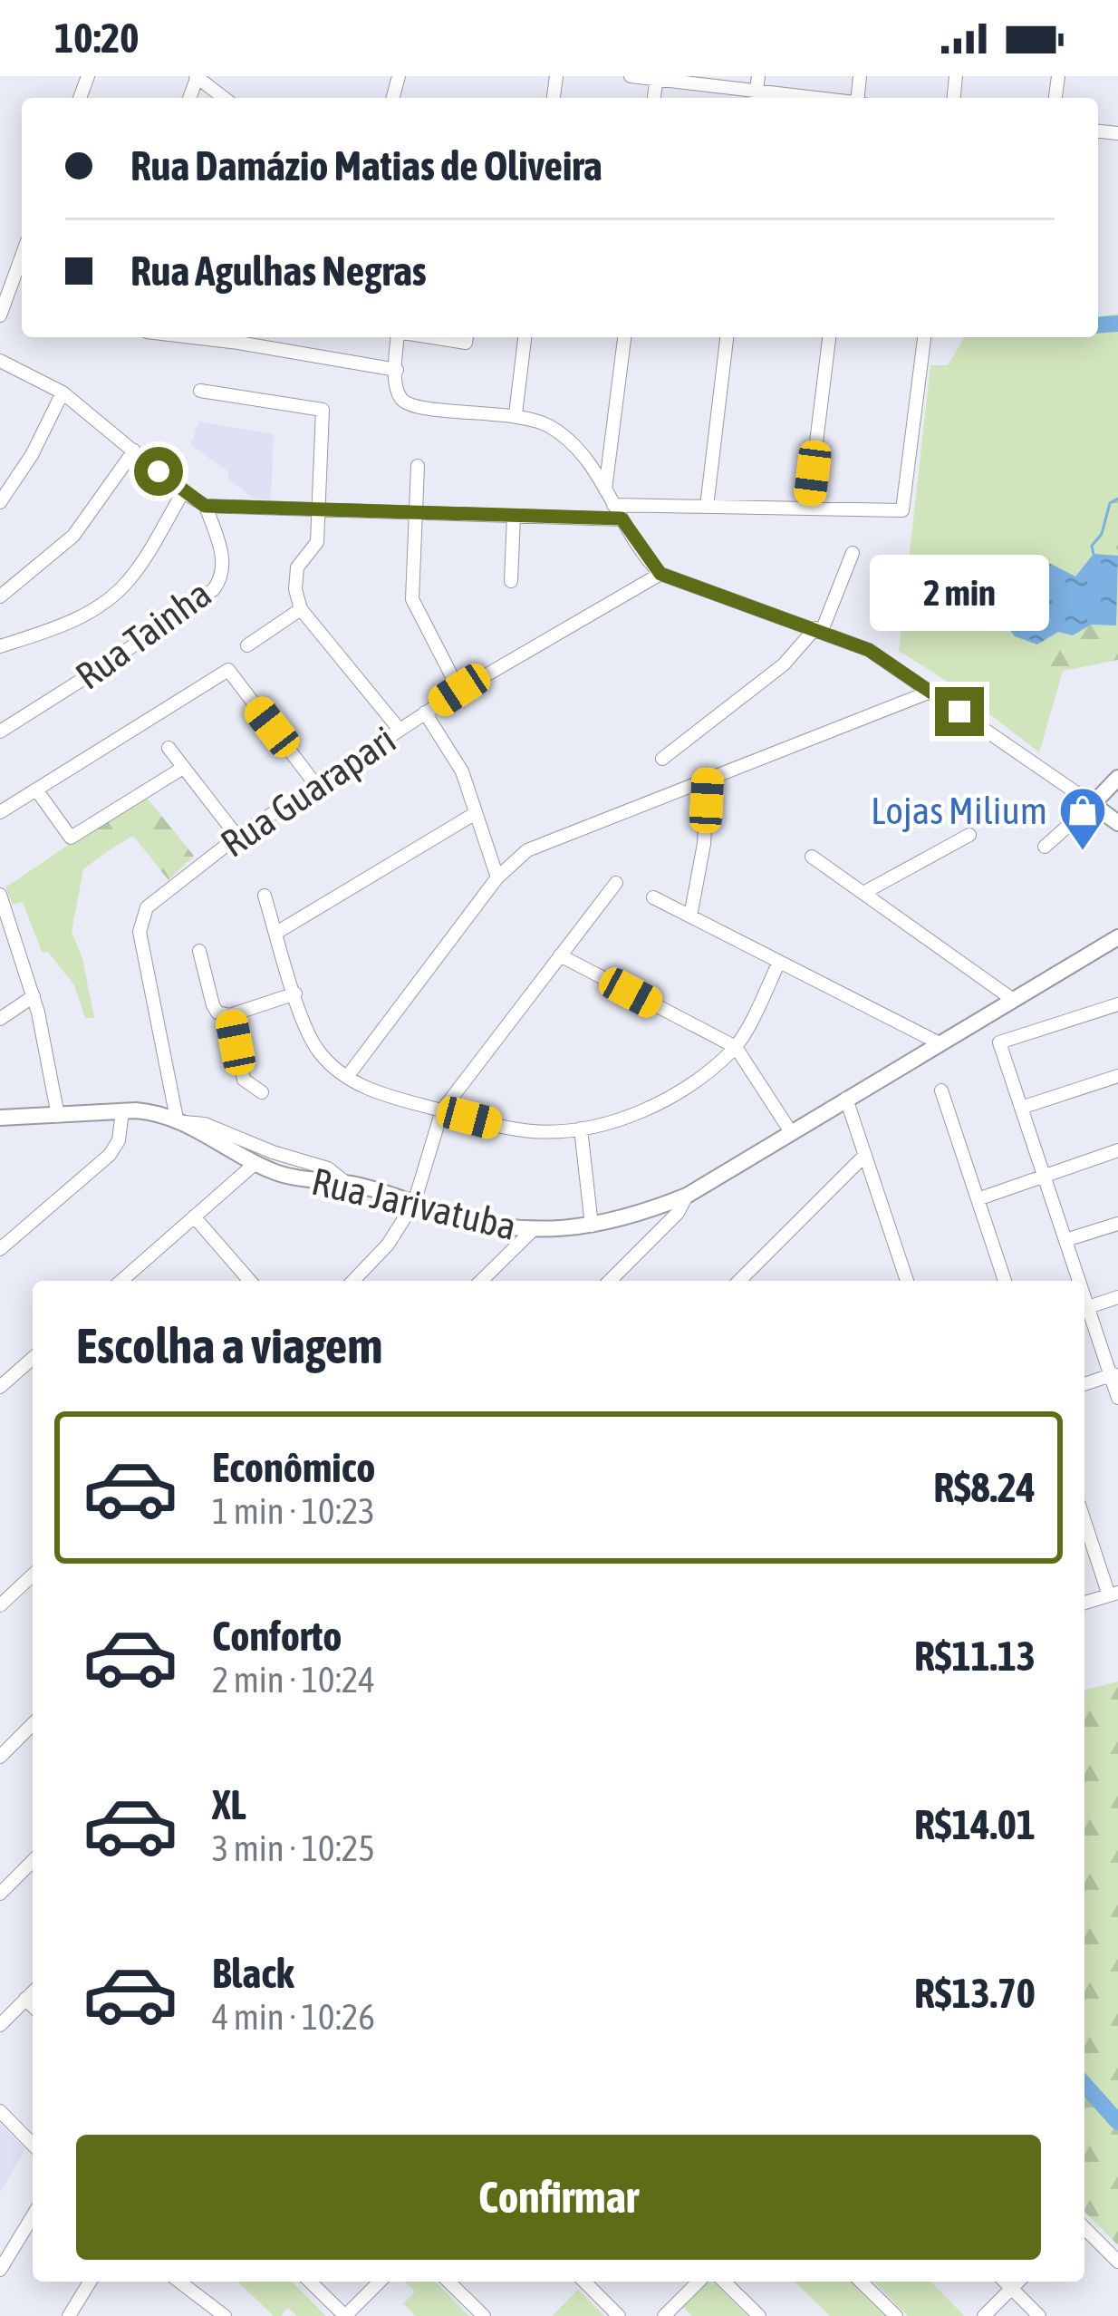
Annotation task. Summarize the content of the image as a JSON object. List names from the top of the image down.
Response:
{
  "streets": {
    "main road": ["Rua Jarivatuba"],
    "street": ["Rua Tainha", "Rua Guarapari"]
  },
  "crossings": [
    ["Rua Guarapari", "Rua Jarivatuba"]
  ],
  "places": {
    "shop": ["Lojas Milium"]
  },
  "page": {
    "status": "10:20",
    "banner": ["Rua Damázio Matias de Oliveira", "Rua Agulhas Negras"],
    "bubble": "2 min",
    "heading": "Escolha a viagem",
    "list": [
      {
        "name": "Econômico",
        "note": "1 min · 10:23",
        "value": "R$8.24"
      },
      {
        "name": "Conforto",
        "note": "2 min · 10:24",
        "value": "R$11.13"
      },
      {
        "name": "XL",
        "note": "3 min · 10:25",
        "value": "R$14.01"
      },
      {
        "name": "Black",
        "note": "4 min · 10:26",
        "value": "R$13.70"
      }
    ],
    "buttons": "Confirmar"
  }
}
